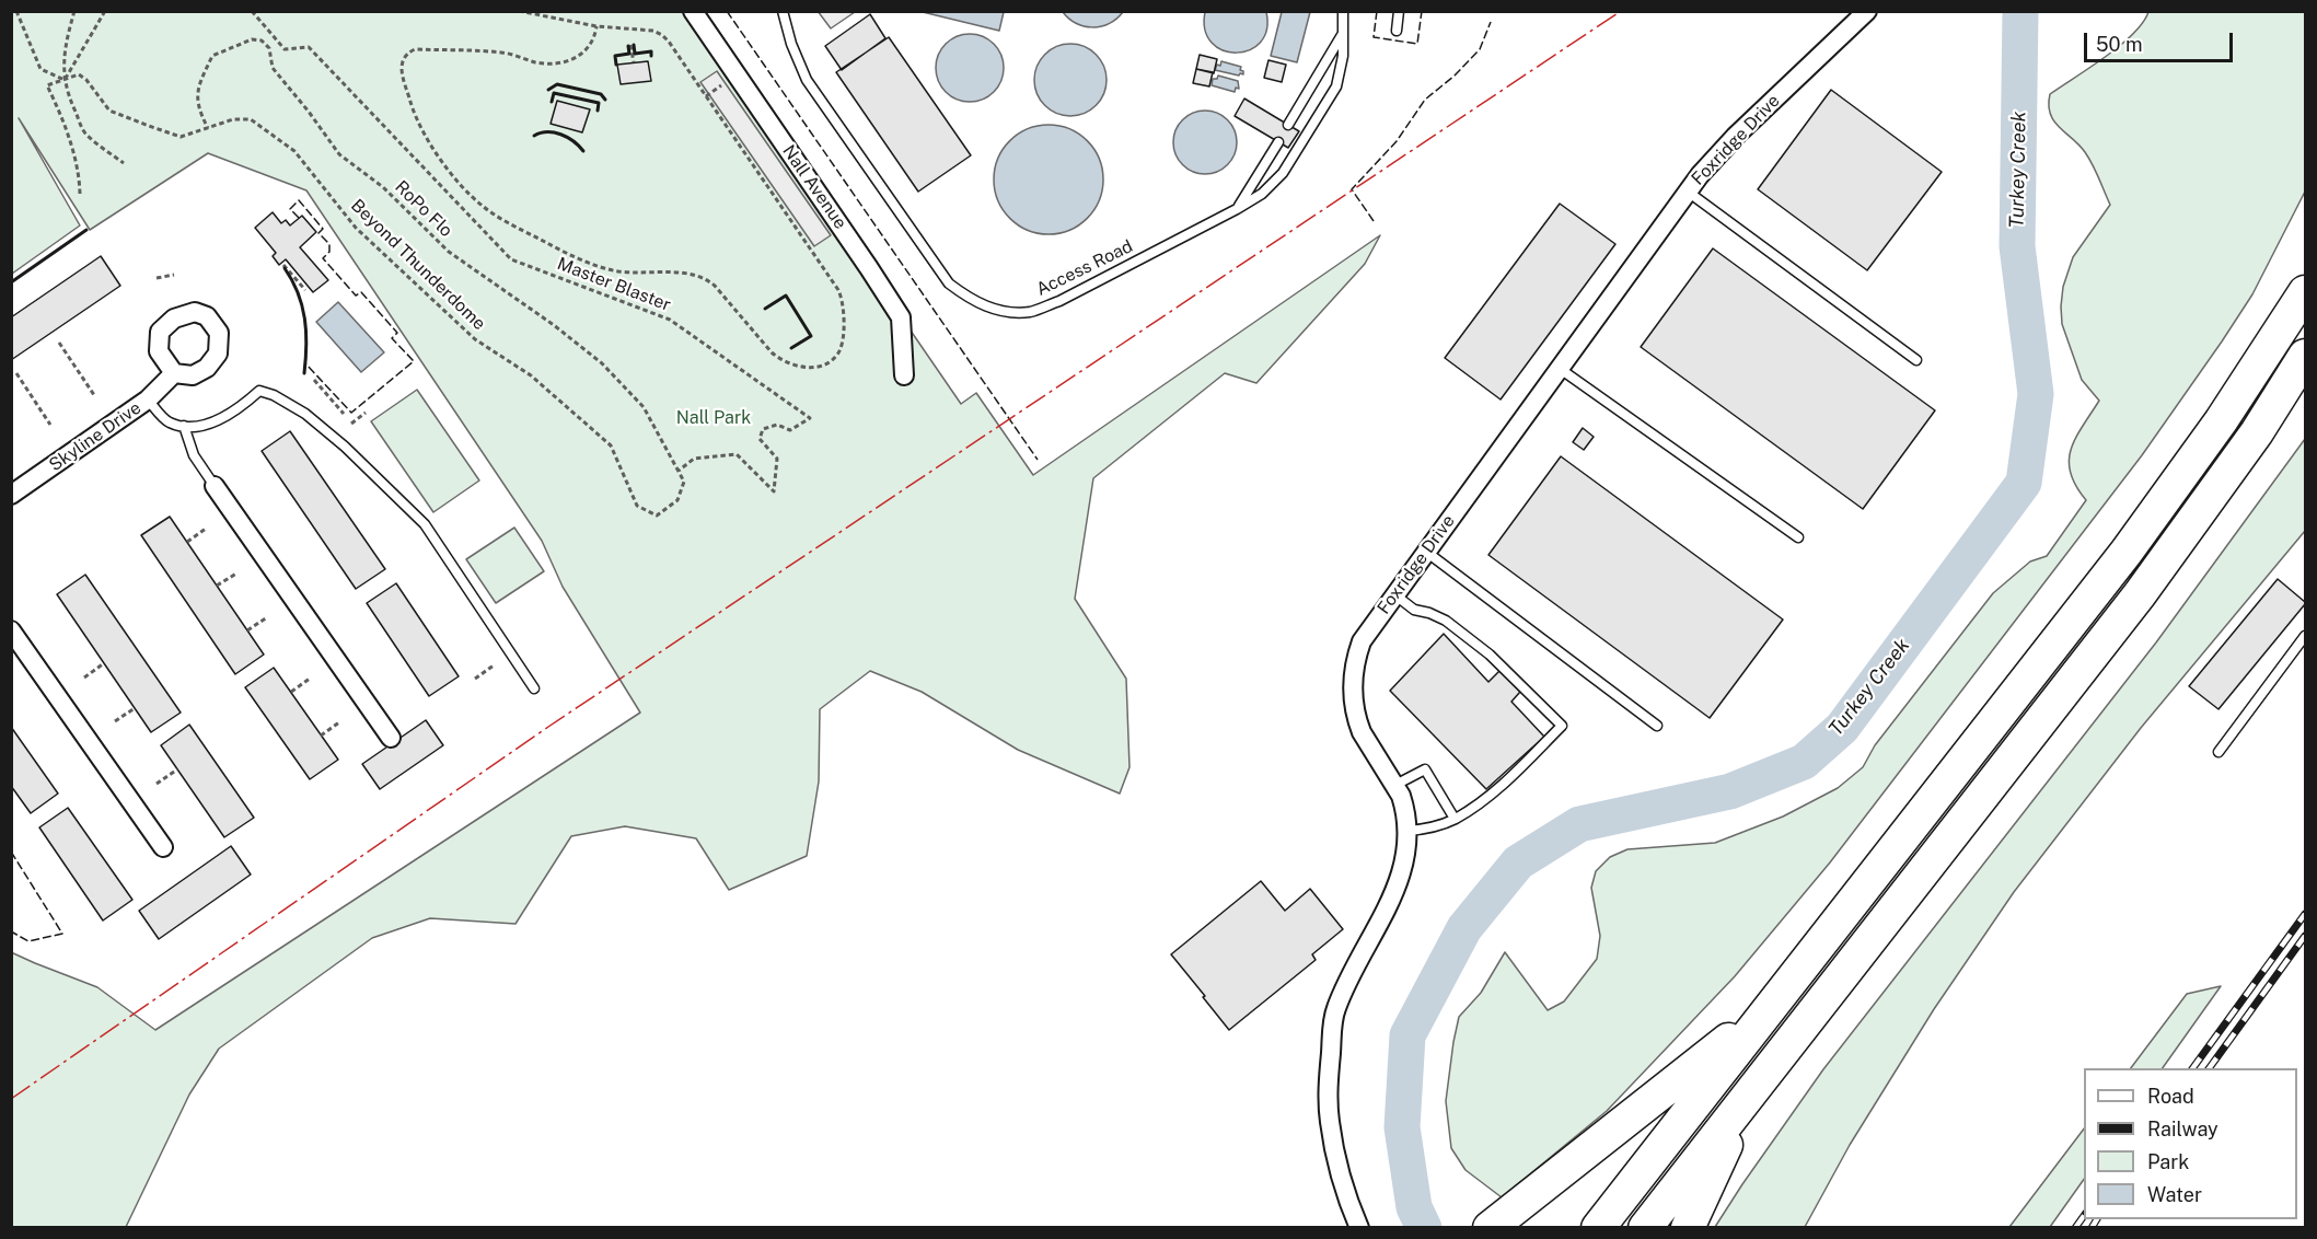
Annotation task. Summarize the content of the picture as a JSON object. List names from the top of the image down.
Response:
{
  "streets": {
    "street": ["Foxridge Drive", "Nall Avenue", "Skyline Drive"],
    "lane": ["Access Road"],
    "path": ["RoPo Flo", "Beyond Thunderdome", "Master Blaster"]
  },
  "crossings": [
    ["RoPo Flo", "Beyond Thunderdome"],
    ["RoPo Flo", "Master Blaster"],
    ["Beyond Thunderdome", "Master Blaster"]
  ],
  "water": ["Turkey Creek"],
  "parks": ["Nall Park"],
  "legend": [
    "Road",
    "Railway",
    "Park",
    "Water"
  ],
  "scale_bar": "50 m"
}
